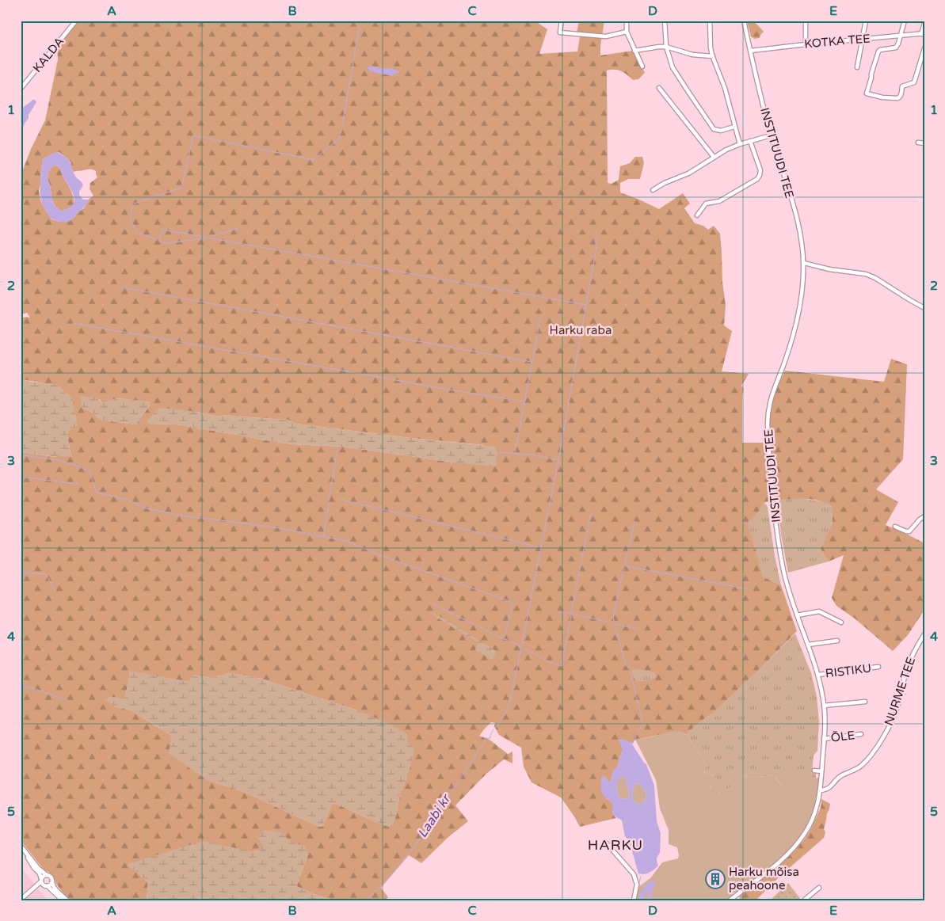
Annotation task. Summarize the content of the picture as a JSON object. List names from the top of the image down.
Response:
{
  "streets": {
    "street": [
      "KOTKA TEE",
      "KALDA",
      "INSTITUUDI TEE",
      "RISTIKU",
      "NURME TEE",
      "ÕLE"
    ]
  },
  "crossings": [
    ["KOTKA TEE", "INSTITUUDI TEE"],
    ["INSTITUUDI TEE", "RISTIKU"],
    ["INSTITUUDI TEE", "NURME TEE"],
    ["INSTITUUDI TEE", "ÕLE"]
  ],
  "districts": ["HARKU"],
  "water": ["Laabi kr"],
  "parks": ["Harku raba"],
  "places": {
    "building": ["Harku mõisa peahoone"]
  },
  "grid": {
    "columns": [
      "A",
      "B",
      "C",
      "D",
      "E"
    ],
    "rows": [
      "1",
      "2",
      "3",
      "4",
      "5"
    ]
  }
}
